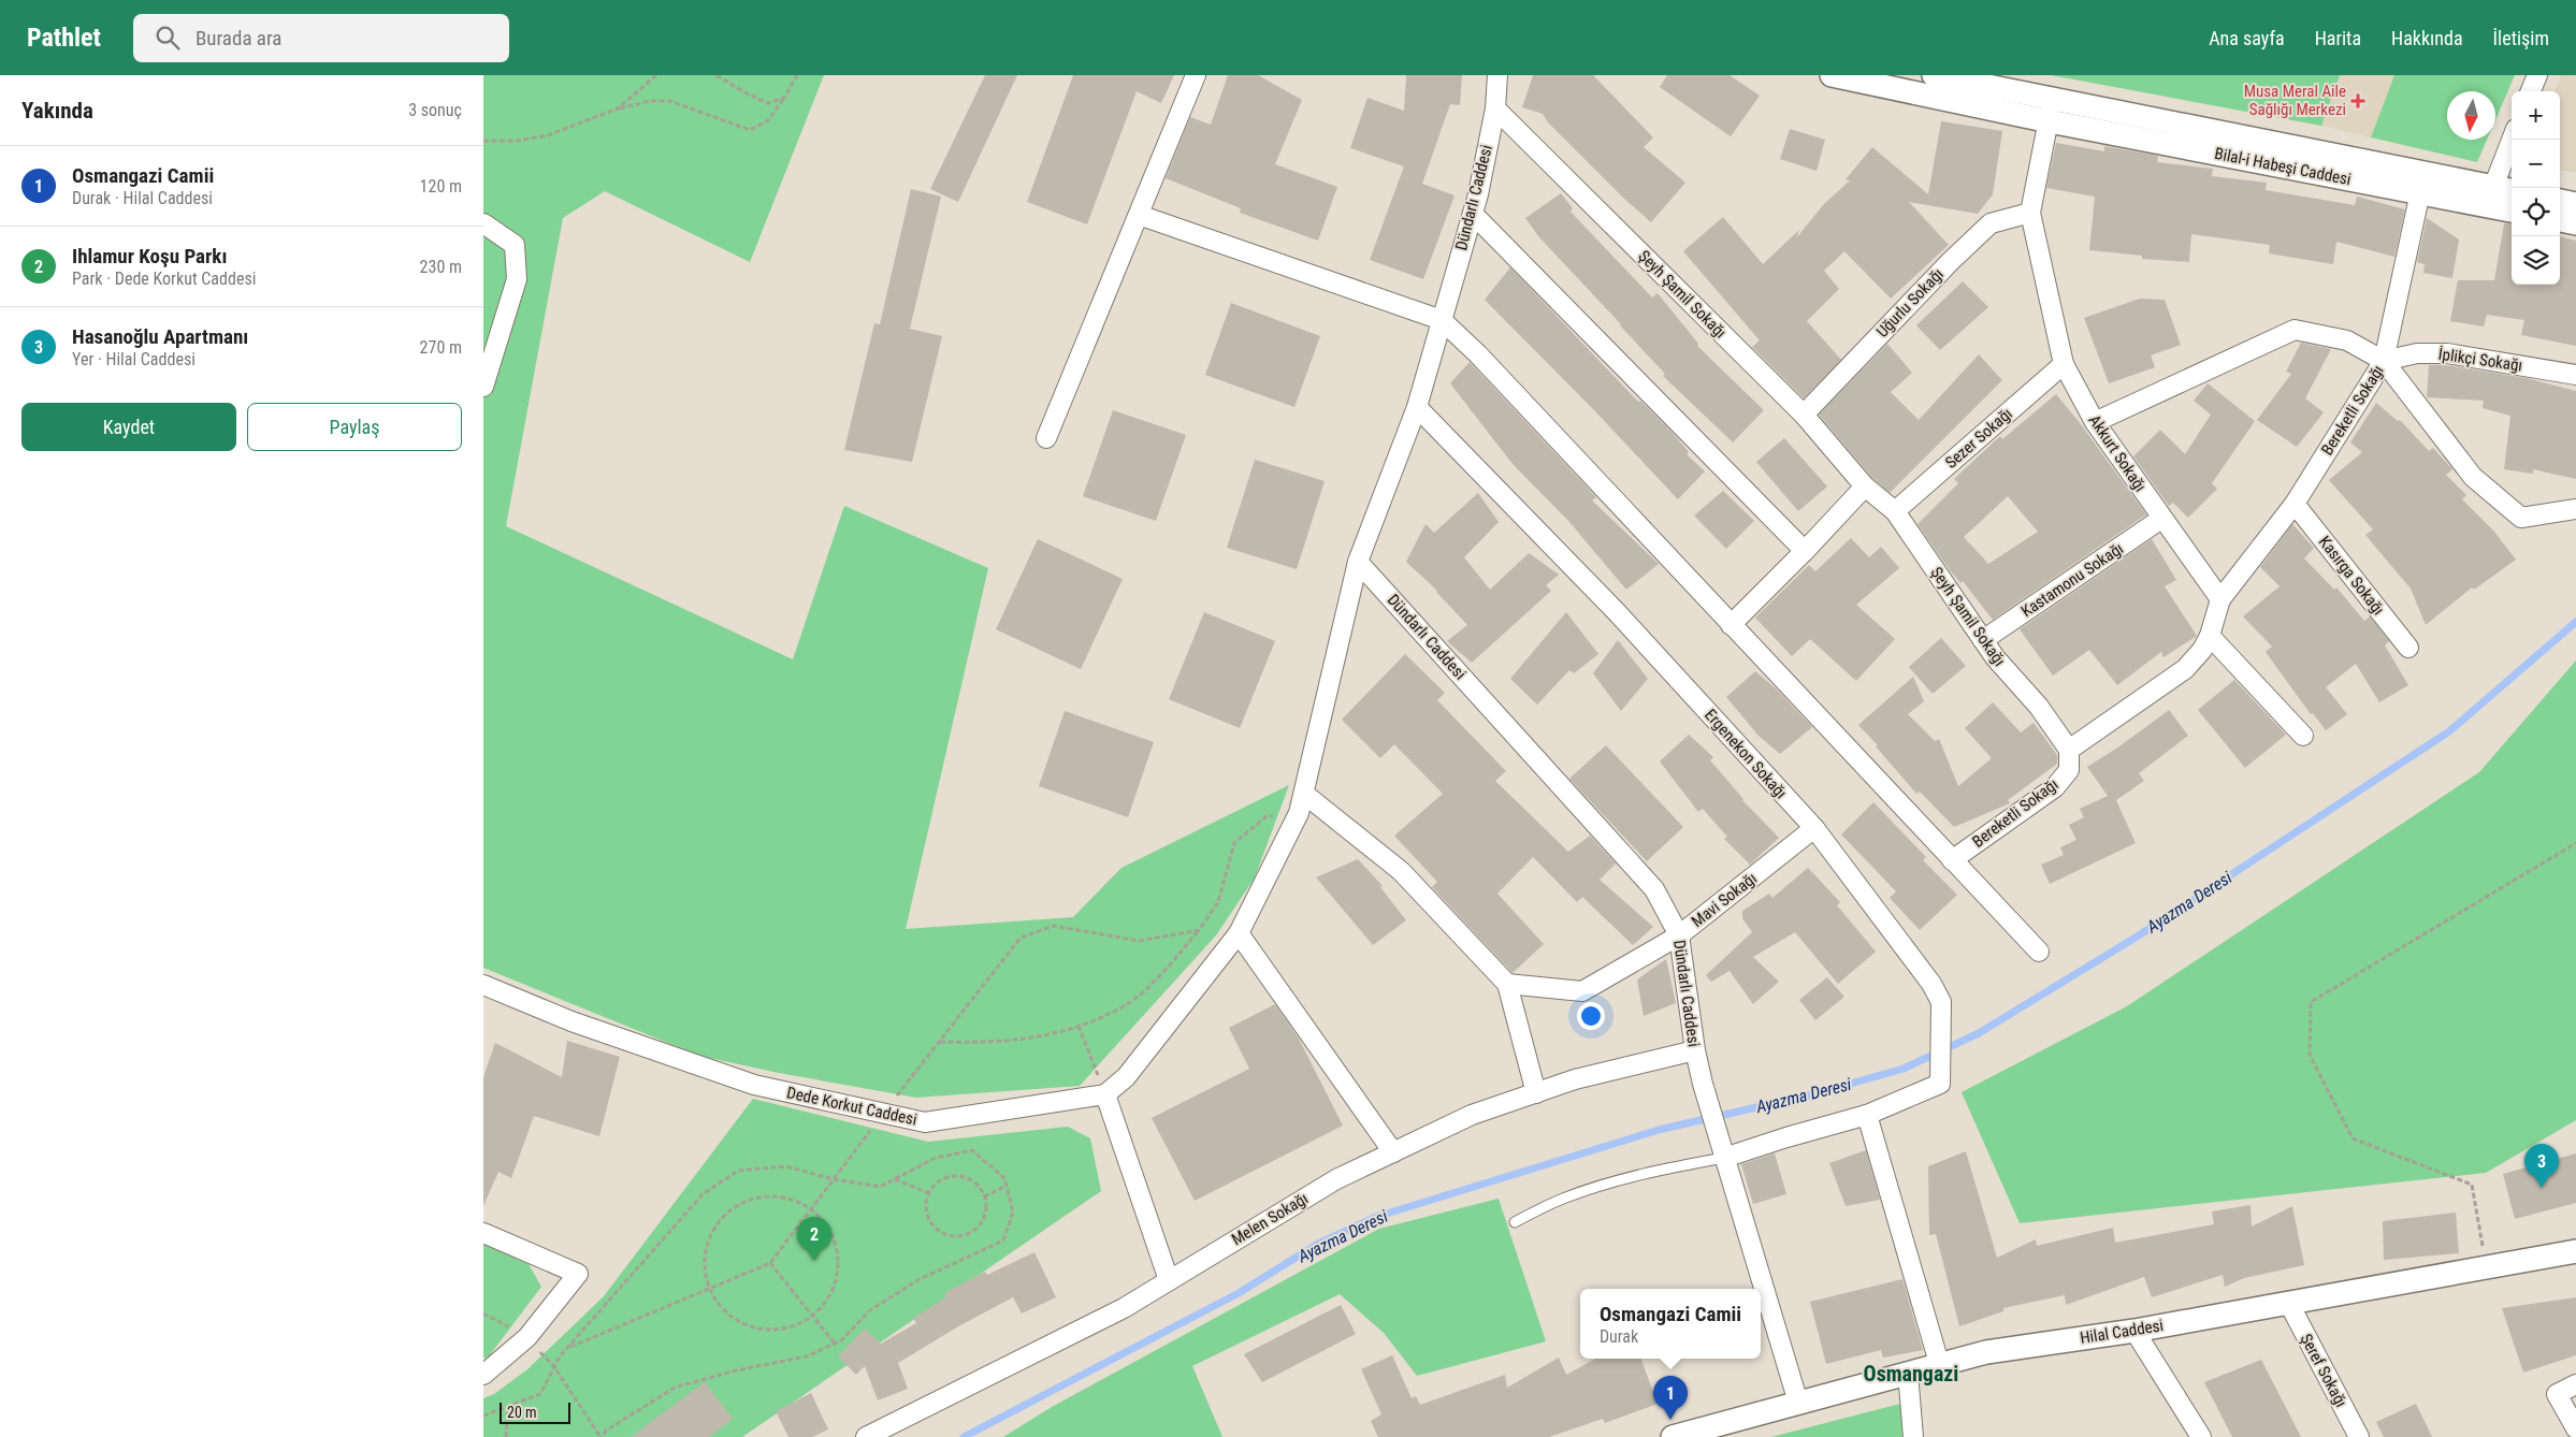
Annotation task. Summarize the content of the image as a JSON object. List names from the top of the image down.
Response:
{
  "streets": {
    "street": [
      "Bilal-i Habeşi Caddesi",
      "Dündarlı Caddesi",
      "Şeyh Şamil Sokağı",
      "Uğurlu Sokağı",
      "İplikçi Sokağı",
      "Bereketli Sokağı",
      "Sezer Sokağı",
      "Akkurt Sokağı",
      "Kasırga Sokağı",
      "Kastamonu Sokağı",
      "Ergenekon Sokağı",
      "Mavi Sokağı",
      "Dede Korkut Caddesi",
      "Melen Sokağı",
      "Hilal Caddesi",
      "Şeref Sokağı"
    ]
  },
  "crossings": [
    ["Bilal-i Habeşi Caddesi", "Bereketli Sokağı"],
    ["Bilal-i Habeşi Caddesi", "Akkurt Sokağı"],
    ["Dündarlı Caddesi", "Şeyh Şamil Sokağı"],
    ["Dündarlı Caddesi", "Ergenekon Sokağı"],
    ["Dündarlı Caddesi", "Mavi Sokağı"],
    ["Dündarlı Caddesi", "Dede Korkut Caddesi"],
    ["Dündarlı Caddesi", "Melen Sokağı"],
    ["Dündarlı Caddesi", "Hilal Caddesi"],
    ["Şeyh Şamil Sokağı", "Uğurlu Sokağı"],
    ["Şeyh Şamil Sokağı", "Bereketli Sokağı"],
    ["Şeyh Şamil Sokağı", "Sezer Sokağı"],
    ["Şeyh Şamil Sokağı", "Kastamonu Sokağı"],
    ["Uğurlu Sokağı", "Akkurt Sokağı"],
    ["İplikçi Sokağı", "Bereketli Sokağı"],
    ["Bereketli Sokağı", "Akkurt Sokağı"],
    ["Bereketli Sokağı", "Kasırga Sokağı"],
    ["Sezer Sokağı", "Akkurt Sokağı"],
    ["Akkurt Sokağı", "Kastamonu Sokağı"],
    ["Ergenekon Sokağı", "Mavi Sokağı"],
    ["Hilal Caddesi", "Şeref Sokağı"]
  ],
  "districts": ["Osmangazi"],
  "water": ["Ayazma Deresi"],
  "places": {
    "health": ["Musa Meral Aile Sağlığı Merkezi"]
  },
  "scale_bar": "20 m",
  "north": "bottom",
  "page": {
    "header": "Pathlet",
    "search": "Burada ara",
    "nav": [
      "Ana sayfa",
      "Harita",
      "Hakkında",
      "İletişim"
    ],
    "heading": ["Yakında", "3 sonuç"],
    "map_buttons": ["+", "−"],
    "list": [
      {
        "mark": "1",
        "name": "Osmangazi Camii",
        "note": "Durak · Hilal Caddesi",
        "value": "120 m"
      },
      {
        "mark": "2",
        "name": "Ihlamur Koşu Parkı",
        "note": "Park · Dede Korkut Caddesi",
        "value": "230 m"
      },
      {
        "mark": "3",
        "name": "Hasanoğlu Apartmanı",
        "note": "Yer · Hilal Caddesi",
        "value": "270 m"
      }
    ],
    "buttons": ["Kaydet", "Paylaş"],
    "pins": ["3", "2", "1"],
    "popup": ["Osmangazi Camii", "Durak"],
    "scale": "20 m"
  }
}
